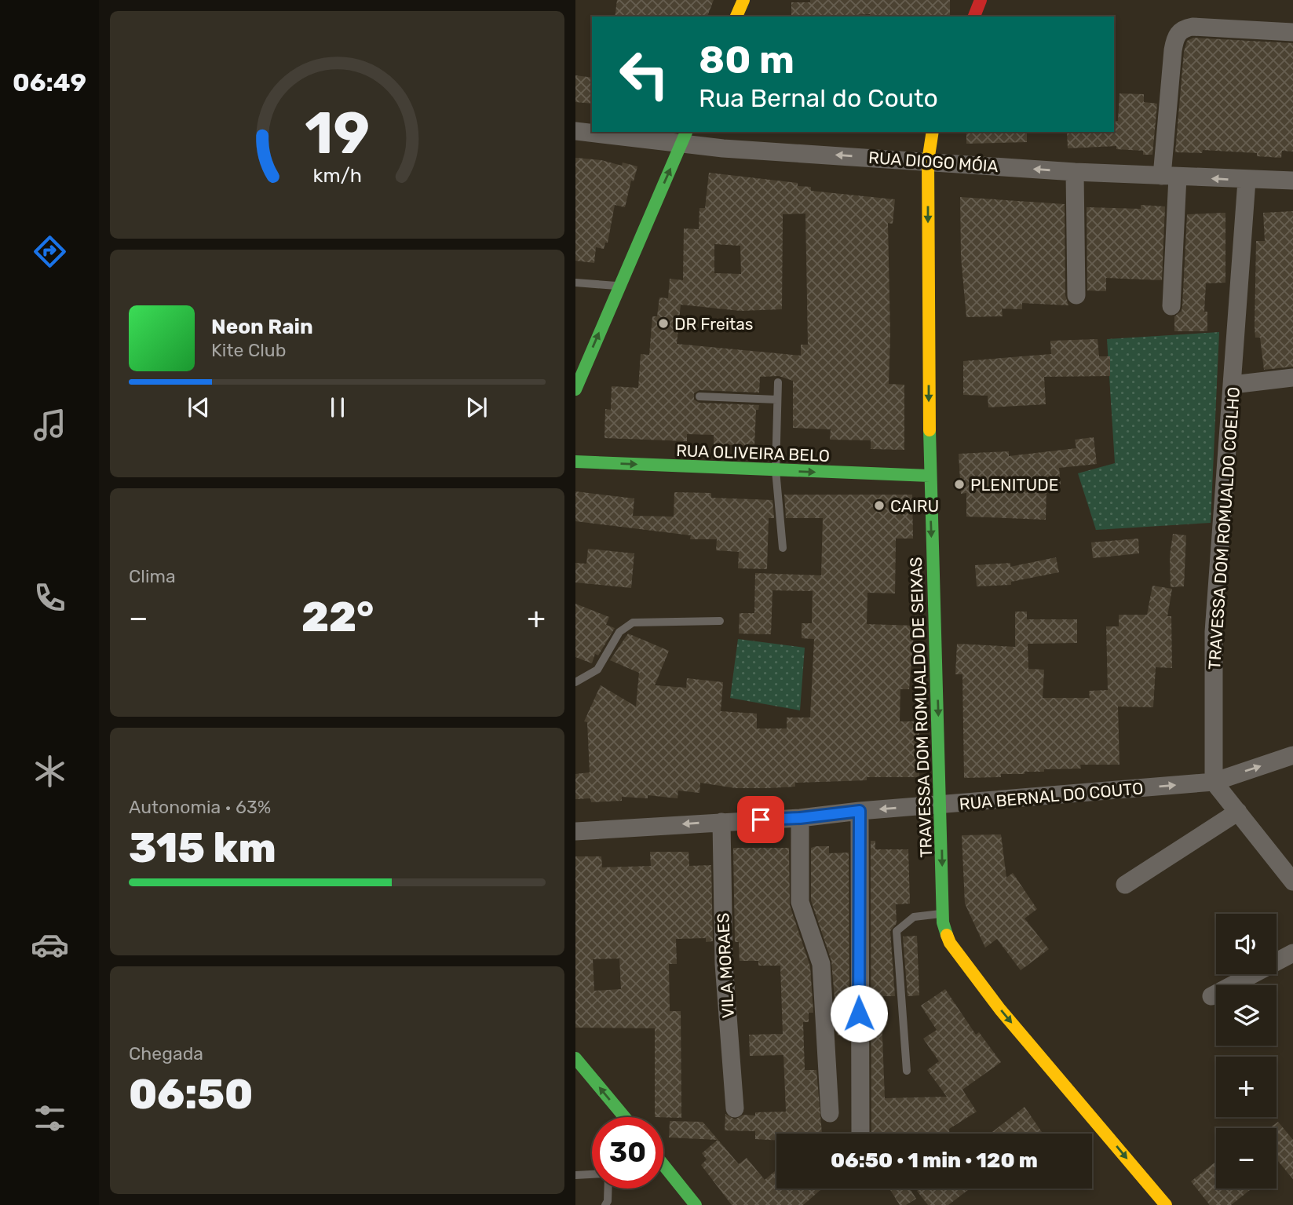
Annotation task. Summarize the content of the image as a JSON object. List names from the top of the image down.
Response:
{
  "streets": {
    "street": [
      "RUA DIOGO MÓIA",
      "RUA OLIVEIRA BELO",
      "TRAVESSA DOM ROMUALDO COELHO",
      "TRAVESSA DOM ROMUALDO DE SEIXAS",
      "RUA BERNAL DO COUTO",
      "VILA MORAES"
    ]
  },
  "crossings": [
    ["RUA DIOGO MÓIA", "TRAVESSA DOM ROMUALDO COELHO"],
    ["RUA DIOGO MÓIA", "TRAVESSA DOM ROMUALDO DE SEIXAS"],
    ["RUA OLIVEIRA BELO", "TRAVESSA DOM ROMUALDO DE SEIXAS"],
    ["TRAVESSA DOM ROMUALDO COELHO", "RUA BERNAL DO COUTO"],
    ["TRAVESSA DOM ROMUALDO DE SEIXAS", "RUA BERNAL DO COUTO"],
    ["RUA BERNAL DO COUTO", "VILA MORAES"]
  ],
  "one_way": ["RUA DIOGO MÓIA", "RUA OLIVEIRA BELO", "TRAVESSA DOM ROMUALDO DE SEIXAS"],
  "places": ["DR Freitas", "PLENITUDE", "CAIRU"],
  "page": {
    "tabs": "06:49",
    "turn": ["80 m", "Rua Bernal do Couto"],
    "song": ["Neon Rain", "Kite Club"],
    "tile": [
      "Clima",
      ["Autonomia · 63%", "315 km"],
      ["Chegada", "06:50"]
    ],
    "heat": ["−", "22°", "+"],
    "map_buttons": ["+", "−"],
    "limit": "30",
    "trip": "06:50 · 1 min · 120 m",
    "gauge": ["19", "km/h"]
  }
}
